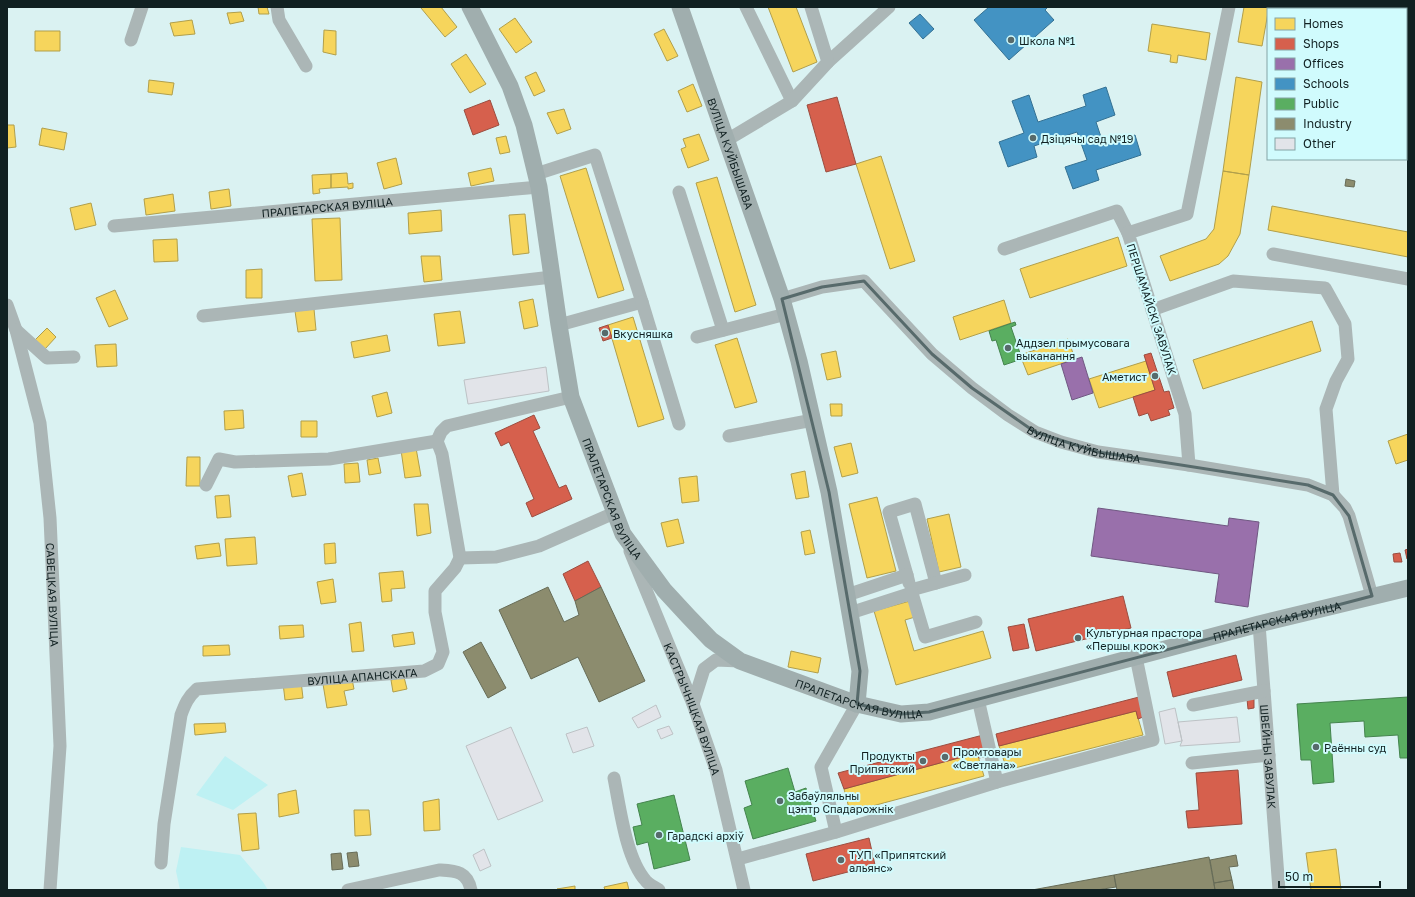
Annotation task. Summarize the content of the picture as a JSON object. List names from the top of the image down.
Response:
{
  "streets": {
    "main road": ["ВУЛІЦА КУЙБЫШАВА", "ПРАЛЕТАРСКАЯ ВУЛІЦА"],
    "street": [
      "ПЕРШАМАЙСКІ ЗАВУЛАК",
      "САВЕЦКАЯ ВУЛІЦА",
      "ВУЛІЦА АПАНСКАГА",
      "КАСТРЫЧНІЦКАЯ ВУЛІЦА",
      "ШВЕЙНЫ ЗАВУЛАК"
    ]
  },
  "crossings": [
    ["ВУЛІЦА КУЙБЫШАВА", "ПРАЛЕТАРСКАЯ ВУЛІЦА"],
    ["ВУЛІЦА КУЙБЫШАВА", "ПЕРШАМАЙСКІ ЗАВУЛАК"],
    ["ПРАЛЕТАРСКАЯ ВУЛІЦА", "КАСТРЫЧНІЦКАЯ ВУЛІЦА"],
    ["ПРАЛЕТАРСКАЯ ВУЛІЦА", "ШВЕЙНЫ ЗАВУЛАК"]
  ],
  "places": [
    "Школа №1",
    "Дзіцячы сад №19",
    "Вкусняшка",
    "Аддзел прымусовага выканання",
    "Аметист",
    "Культурная прастора «Першы крок»",
    "Раённы суд",
    "Промтовары «Светлана»",
    "Продукты Припятский",
    "Забаўляльны цэнтр Спадарожнік",
    "Гарадскі архіў",
    "ТУП «Припятский альянс»"
  ],
  "legend": [
    "Homes",
    "Shops",
    "Offices",
    "Schools",
    "Public",
    "Industry",
    "Other"
  ],
  "scale_bar": "50 m"
}
